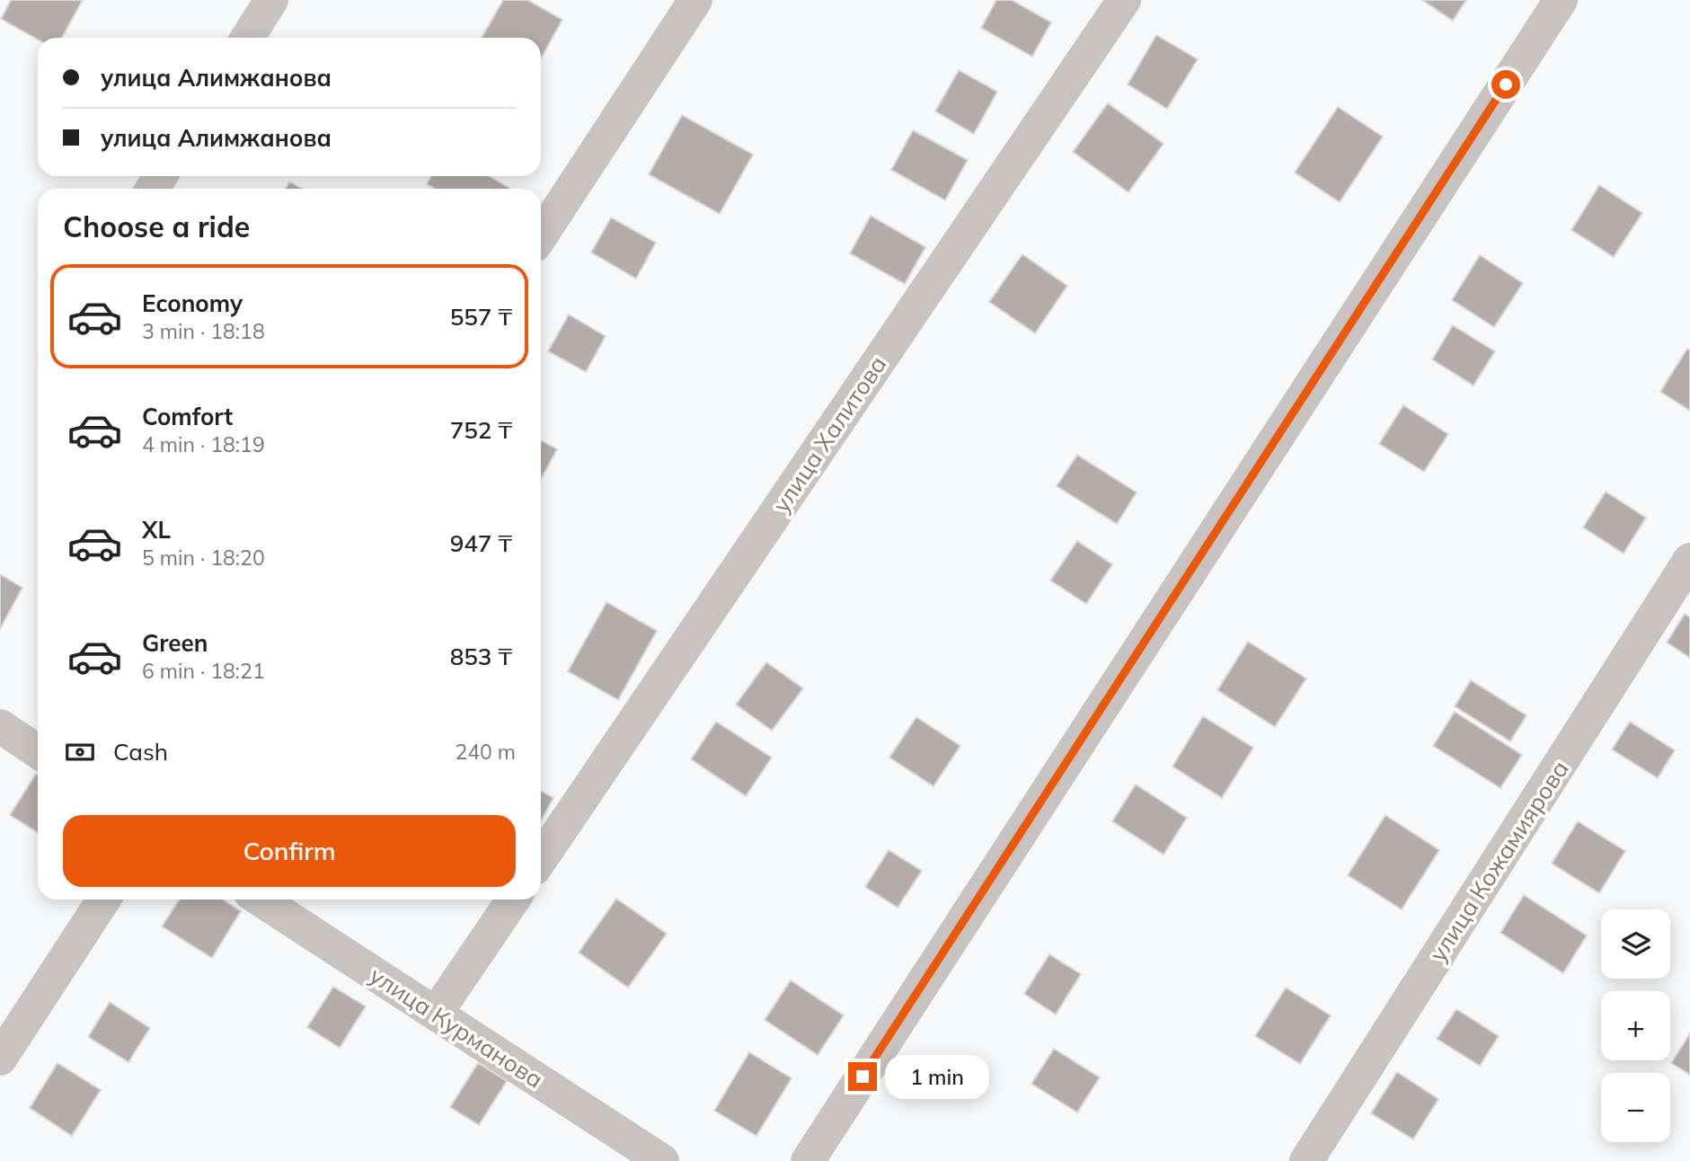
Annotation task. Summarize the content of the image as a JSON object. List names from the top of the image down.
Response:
{
  "streets": {
    "street": ["улица Халитова", "улица Кожамиярова", "улица Курманова"]
  },
  "page": {
    "banner": ["улица Алимжанова", "улица Алимжанова"],
    "heading": "Choose a ride",
    "list": [
      {
        "name": "Economy",
        "note": "3 min · 18:18",
        "value": "557 ₸"
      },
      {
        "name": "Comfort",
        "note": "4 min · 18:19",
        "value": "752 ₸"
      },
      {
        "name": "XL",
        "note": "5 min · 18:20",
        "value": "947 ₸"
      },
      {
        "name": "Green",
        "note": "6 min · 18:21",
        "value": "853 ₸"
      }
    ],
    "pay": ["Cash", "240 m"],
    "buttons": "Confirm",
    "map_buttons": ["+", "−"],
    "bubble": "1 min"
  }
}
